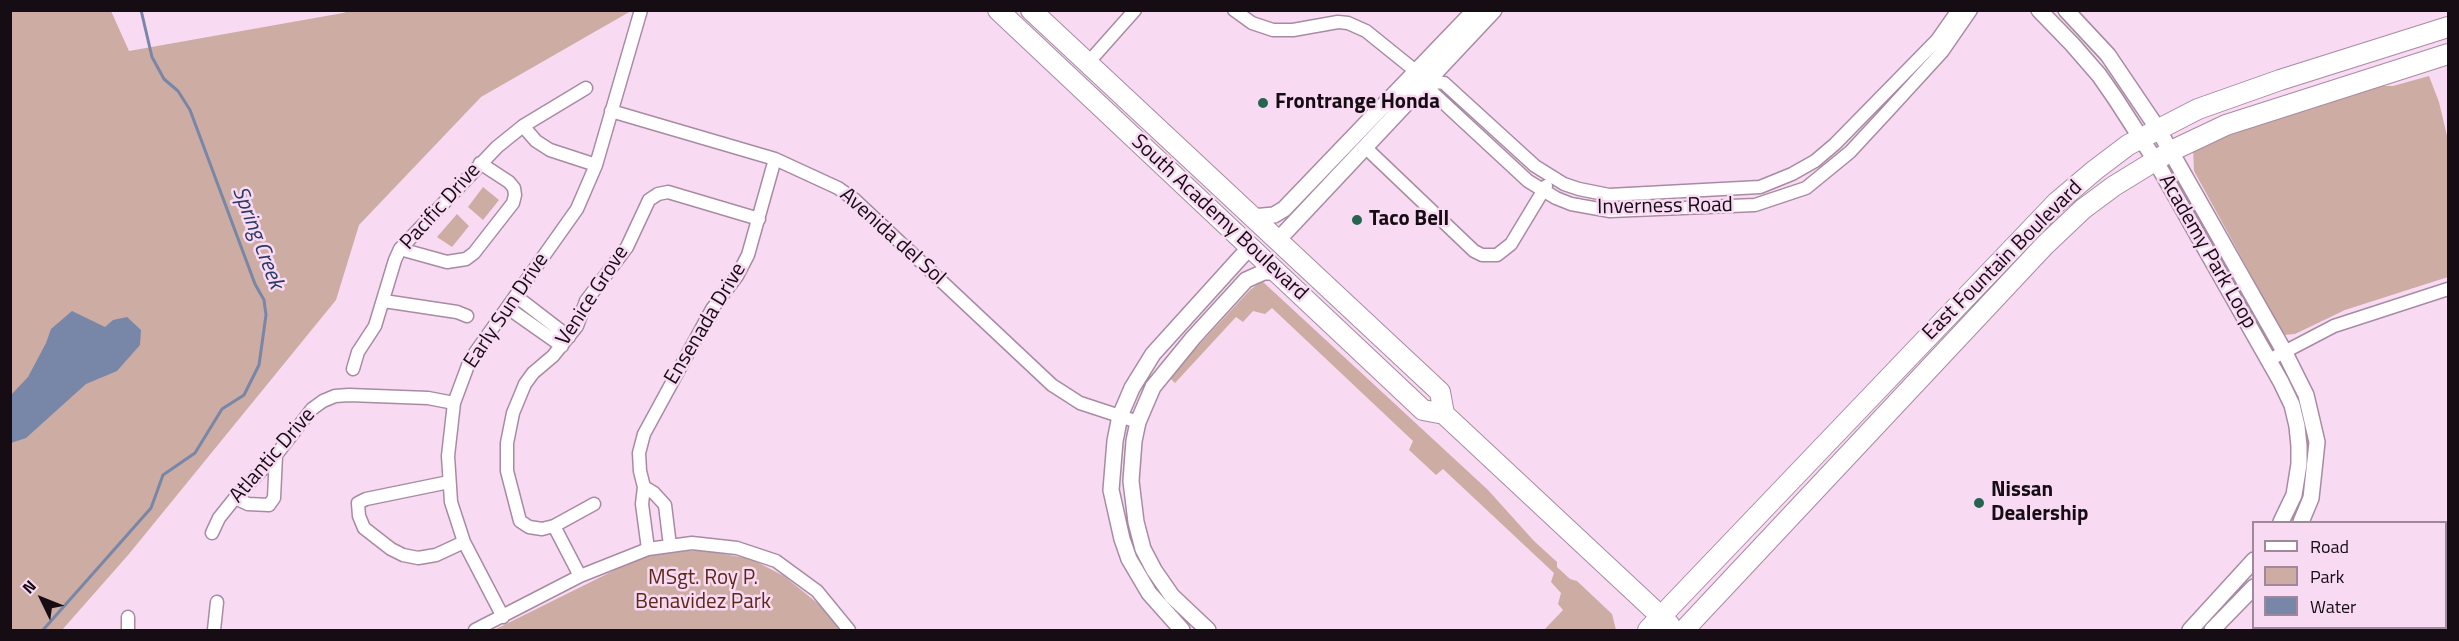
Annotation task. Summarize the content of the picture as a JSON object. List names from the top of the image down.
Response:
{
  "streets": {
    "highway": ["South Academy Boulevard", "East Fountain Boulevard"],
    "street": [
      "Pacific Drive",
      "Inverness Road",
      "Avenida del Sol",
      "Academy Park Loop",
      "Venice Grove",
      "Early Sun Drive",
      "Ensenada Drive",
      "Atlantic Drive"
    ]
  },
  "crossings": [
    ["South Academy Boulevard", "East Fountain Boulevard"],
    ["Avenida del Sol", "Early Sun Drive"],
    ["Avenida del Sol", "Ensenada Drive"],
    ["Academy Park Loop", "East Fountain Boulevard"],
    ["Venice Grove", "Ensenada Drive"],
    ["Early Sun Drive", "Atlantic Drive"]
  ],
  "water": ["Spring Creek"],
  "parks": ["MSgt. Roy P. Benavidez Park"],
  "places": ["Frontrange Honda", "Taco Bell", "Nissan Dealership"],
  "legend": ["Road", "Park", "Water"],
  "north": "top left"
}
